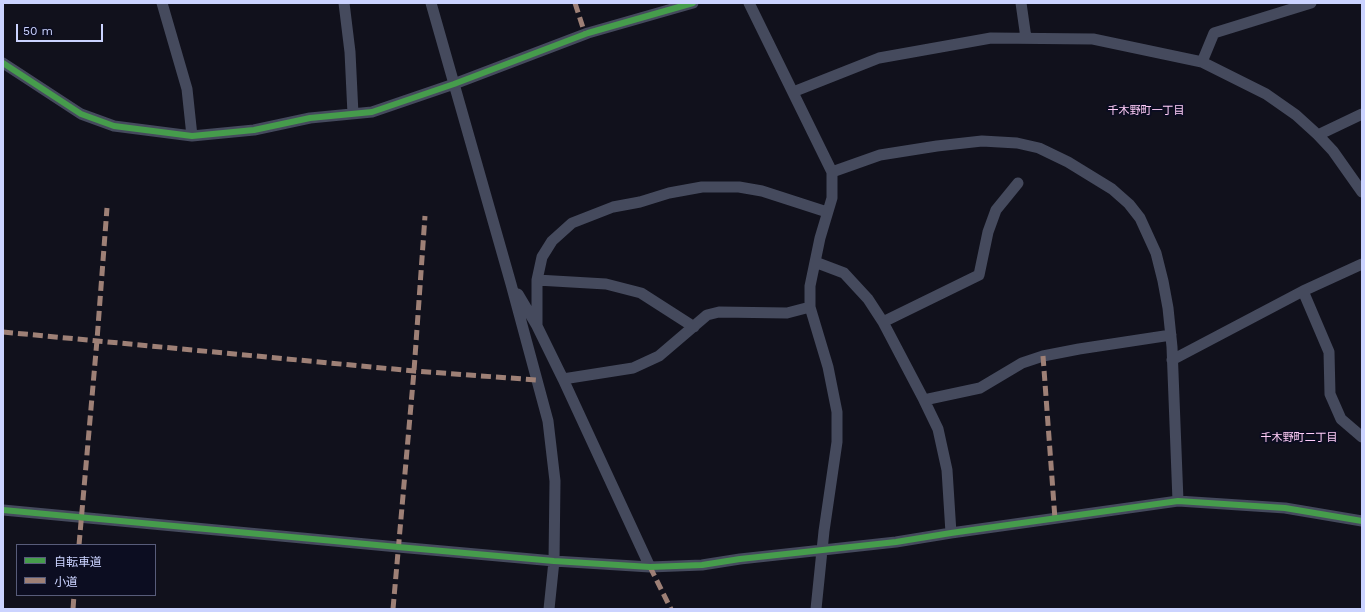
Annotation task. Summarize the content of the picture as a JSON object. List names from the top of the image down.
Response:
{
  "districts": ["千木野町一丁目", "千木野町二丁目"],
  "legend": ["自転車道", "小道"],
  "scale_bar": "50 m"
}
